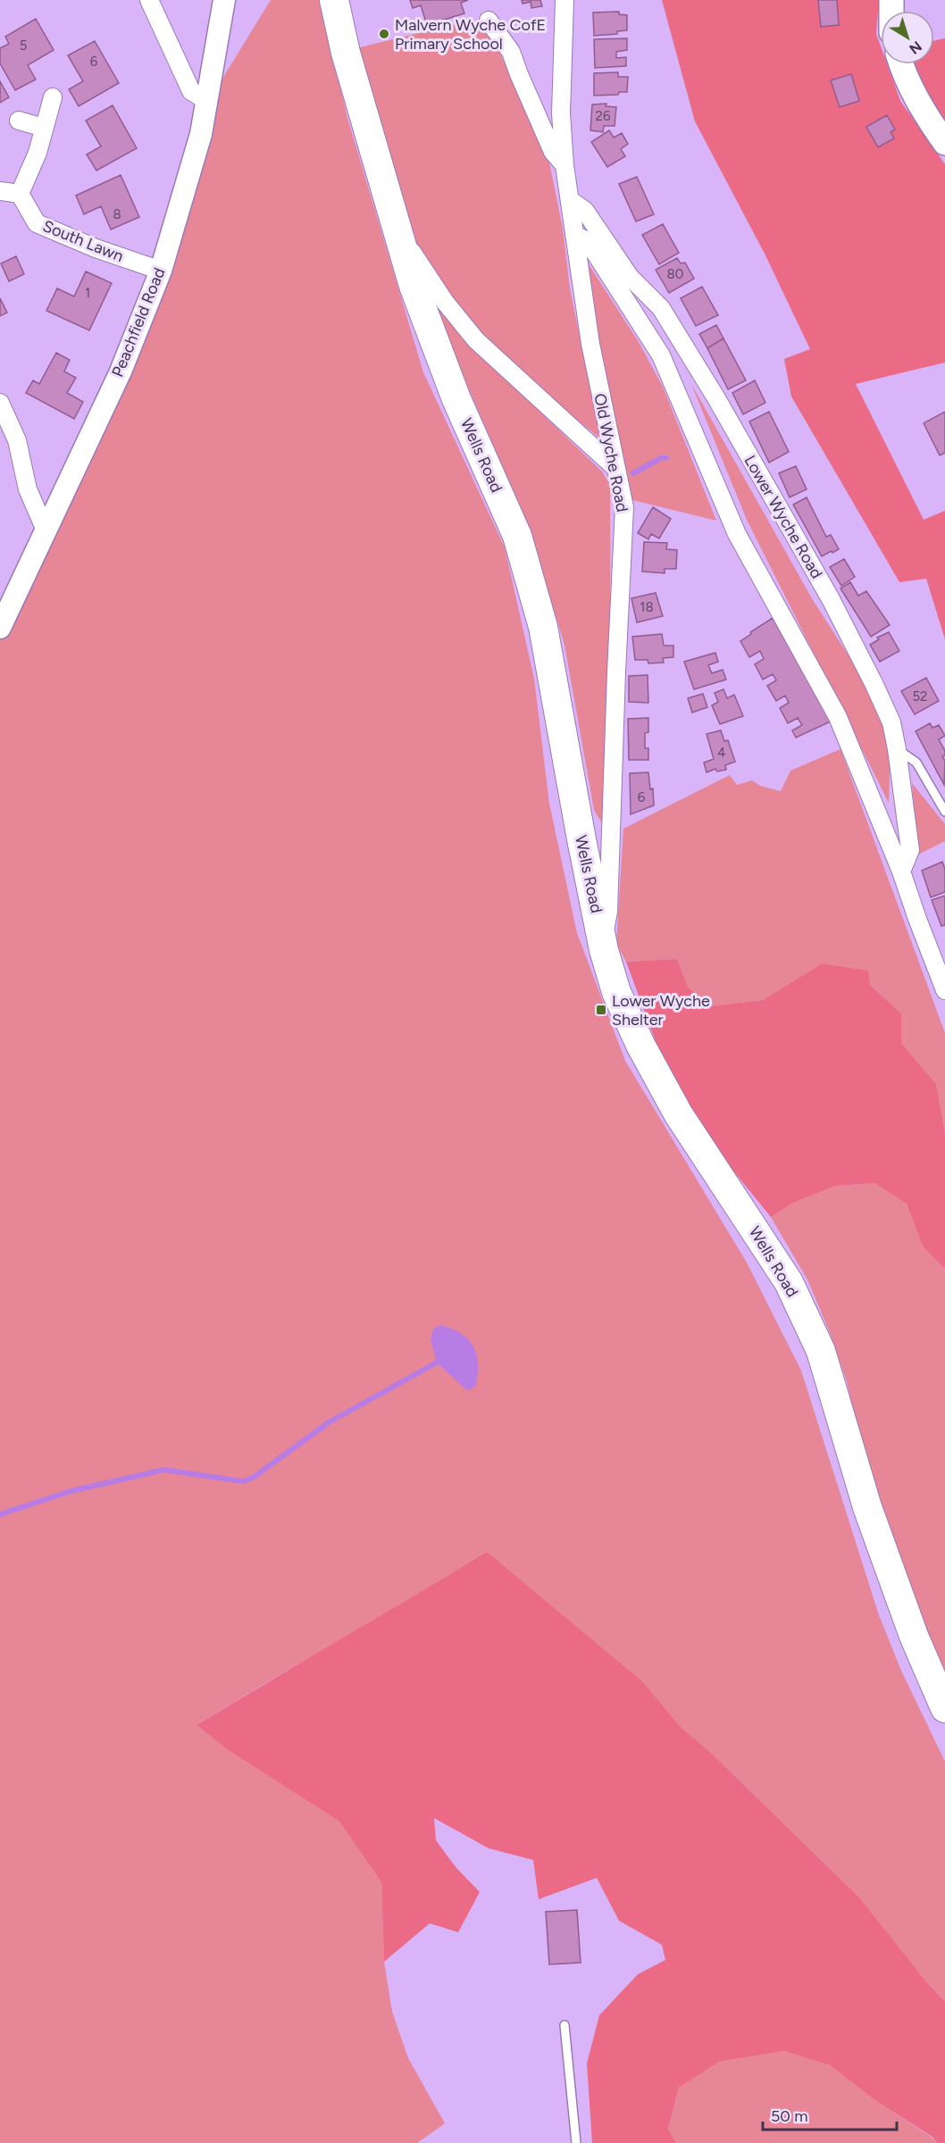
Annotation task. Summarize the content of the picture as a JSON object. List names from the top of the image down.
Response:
{
  "streets": {
    "highway": ["Wells Road"],
    "street": [
      "South Lawn",
      "Peachfield Road",
      "Old Wyche Road",
      "Lower Wyche Road"
    ]
  },
  "crossings": [
    ["South Lawn", "Peachfield Road"],
    ["Old Wyche Road", "Wells Road"],
    ["Old Wyche Road", "Lower Wyche Road"]
  ],
  "places": {
    "other": ["Malvern Wyche CofE Primary School"],
    "transit": ["Lower Wyche Shelter"]
  },
  "house_numbers": [
    "5",
    "6",
    "26",
    "8",
    "80",
    "1",
    "18",
    "52",
    "4",
    "6"
  ],
  "scale_bar": "50 m",
  "north": "bottom right"
}
